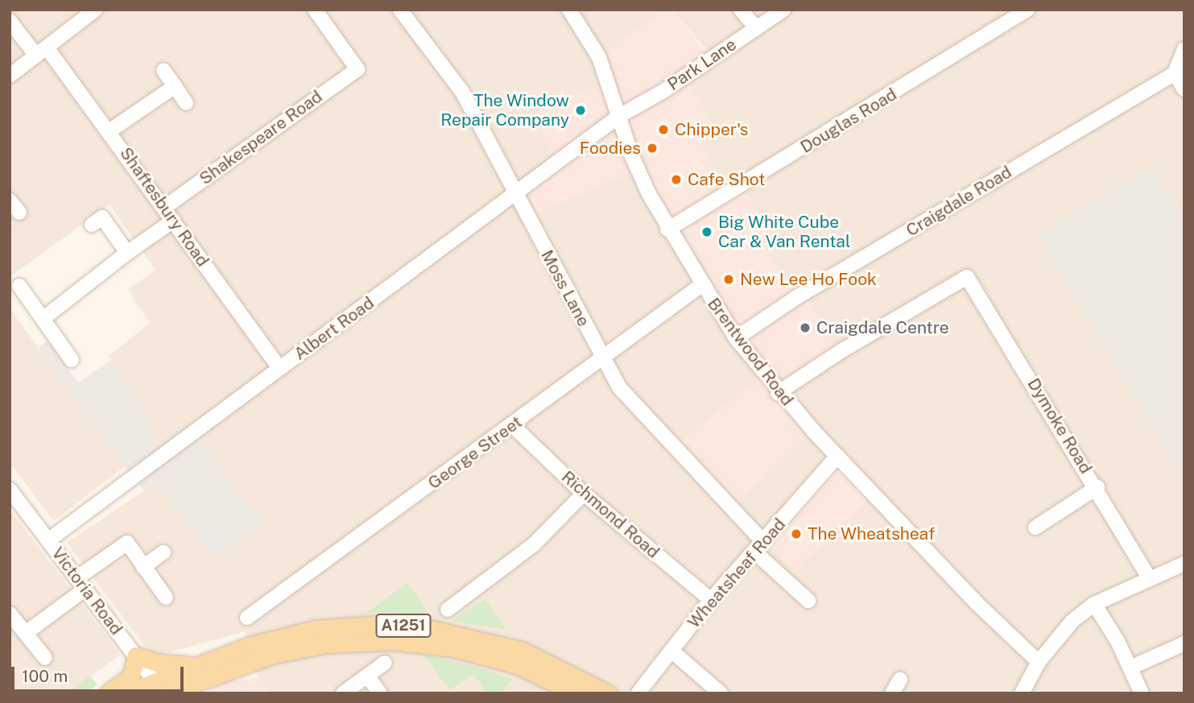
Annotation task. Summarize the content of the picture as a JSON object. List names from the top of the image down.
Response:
{
  "streets": {
    "main road": ["A1251"],
    "street": [
      "Park Lane",
      "Douglas Road",
      "Shakespeare Road",
      "Craigdale Road",
      "Shaftesbury Road",
      "Moss Lane",
      "Albert Road",
      "Brentwood Road",
      "Dymoke Road",
      "George Street",
      "Richmond Road",
      "Wheatsheaf Road",
      "Victoria Road"
    ]
  },
  "crossings": [
    ["Park Lane", "Albert Road"],
    ["Park Lane", "Brentwood Road"],
    ["Douglas Road", "Brentwood Road"],
    ["Shakespeare Road", "Shaftesbury Road"],
    ["Craigdale Road", "Brentwood Road"],
    ["Shaftesbury Road", "Albert Road"],
    ["Moss Lane", "Albert Road"],
    ["Moss Lane", "George Street"],
    ["Moss Lane", "Wheatsheaf Road"],
    ["Albert Road", "Brentwood Road"],
    ["Albert Road", "Victoria Road"],
    ["Brentwood Road", "Dymoke Road"],
    ["Brentwood Road", "George Street"],
    ["Brentwood Road", "Wheatsheaf Road"],
    ["George Street", "Richmond Road"],
    ["Richmond Road", "Wheatsheaf Road"],
    ["Victoria Road", "A1251"]
  ],
  "places": [
    "The Window Repair Company",
    "Chipper's",
    "Foodies",
    "Cafe Shot",
    "Big White Cube Car & Van Rental",
    "New Lee Ho Fook",
    "Craigdale Centre",
    "The Wheatsheaf"
  ],
  "scale_bar": "100 m"
}
